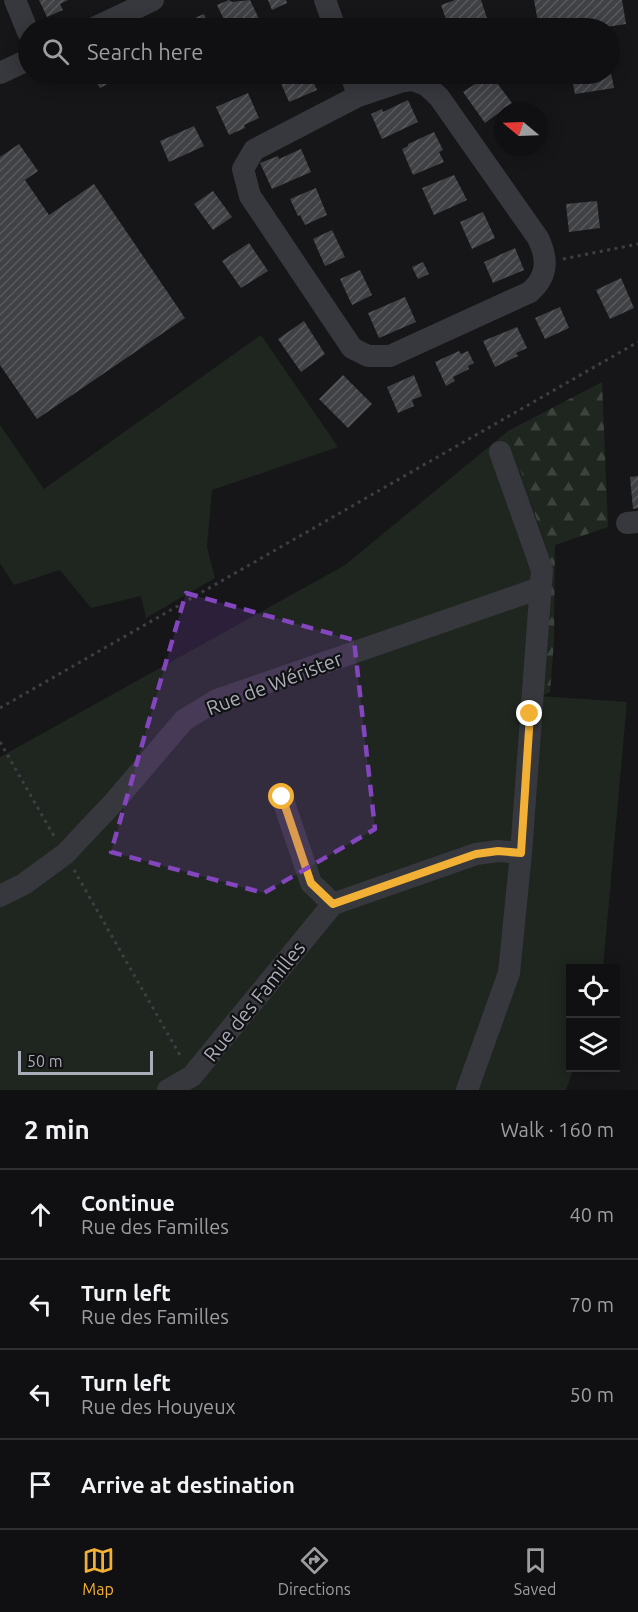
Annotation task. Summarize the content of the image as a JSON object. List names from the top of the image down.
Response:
{
  "streets": {
    "street": ["Rue de Wérister", "Rue des Familles"]
  },
  "scale_bar": "50 m",
  "north": "left",
  "page": {
    "search": "Search here",
    "scale": "50 m",
    "heading": ["2 min", "Walk · 160 m"],
    "list": [
      ["Continue", "Rue des Familles", "40 m"],
      ["Turn left", "Rue des Familles", "70 m"],
      ["Turn left", "Rue des Houyeux", "50 m"],
      "Arrive at destination"
    ],
    "nav": ["Map", "Directions", "Saved"]
  }
}
